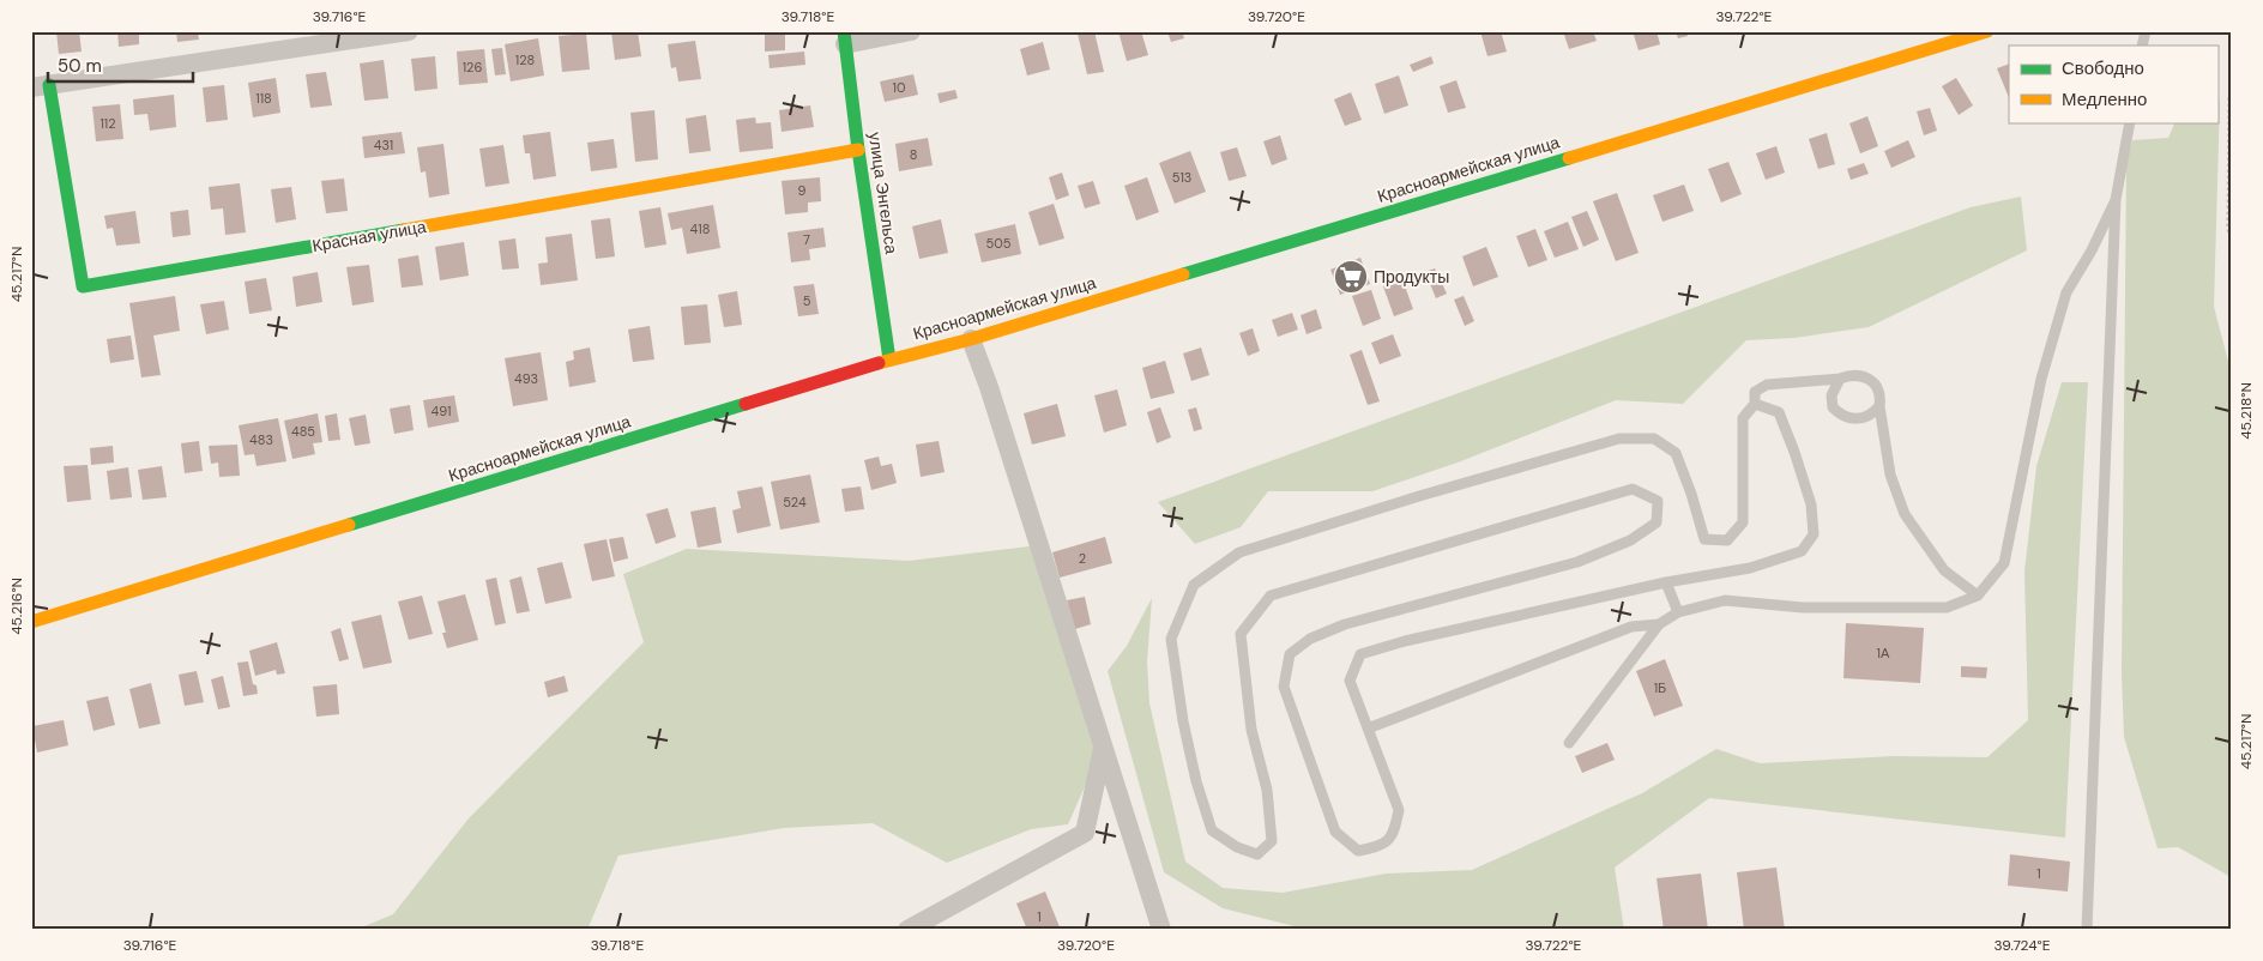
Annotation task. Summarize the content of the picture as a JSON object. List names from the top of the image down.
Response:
{
  "streets": {
    "main road": ["Красноармейская улица", "улица Энгельса", "Красная улица"]
  },
  "crossings": [
    ["Красноармейская улица", "улица Энгельса"],
    ["улица Энгельса", "Красная улица"]
  ],
  "places": {
    "supermarket": ["Продукты"]
  },
  "house_numbers": [
    "128",
    "126",
    "10",
    "118",
    "112",
    "431",
    "8",
    "513",
    "9",
    "418",
    "7",
    "505",
    "5",
    "493",
    "491",
    "485",
    "483",
    "524",
    "2",
    "1А",
    "1Б",
    "1",
    "1"
  ],
  "legend": ["Свободно", "Медленно"],
  "scale_bar": "50 m",
  "coordinates": [
    "39.716°E",
    "39.718°E",
    "39.720°E",
    "39.722°E",
    "45.217°N",
    "45.218°N",
    "45.216°N",
    "39.724°E"
  ]
}
